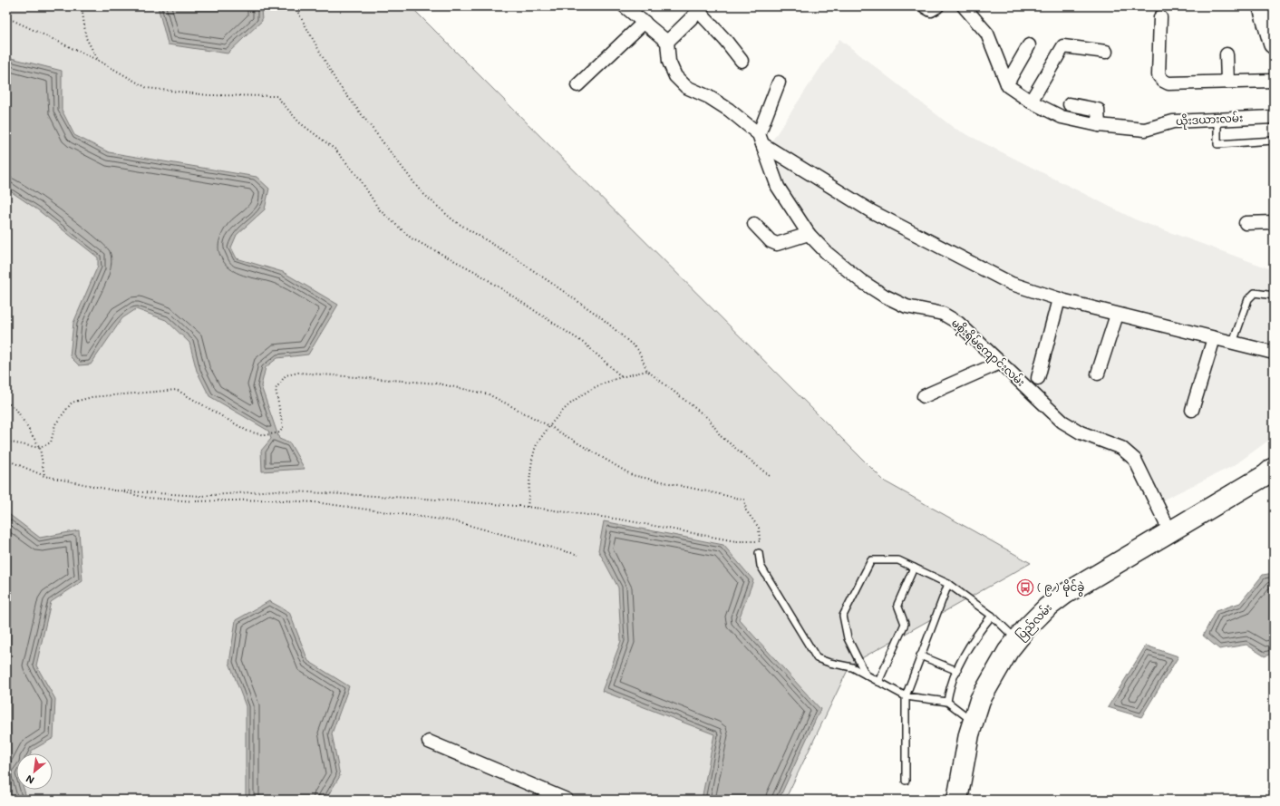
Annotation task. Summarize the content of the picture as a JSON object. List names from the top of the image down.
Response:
{
  "streets": {
    "highway": ["ပြည်လမ်း"],
    "street": ["ယိုးဒယားလမ်း", "မစိုးရိမ်ကျောင်းလမ်း"]
  },
  "crossings": [
    ["မစိုးရိမ်ကျောင်းလမ်း", "ပြည်လမ်း"]
  ],
  "places": {
    "bus stop": ["( ၉ ) မိုင်ခွဲ"]
  },
  "north": "bottom left"
}
